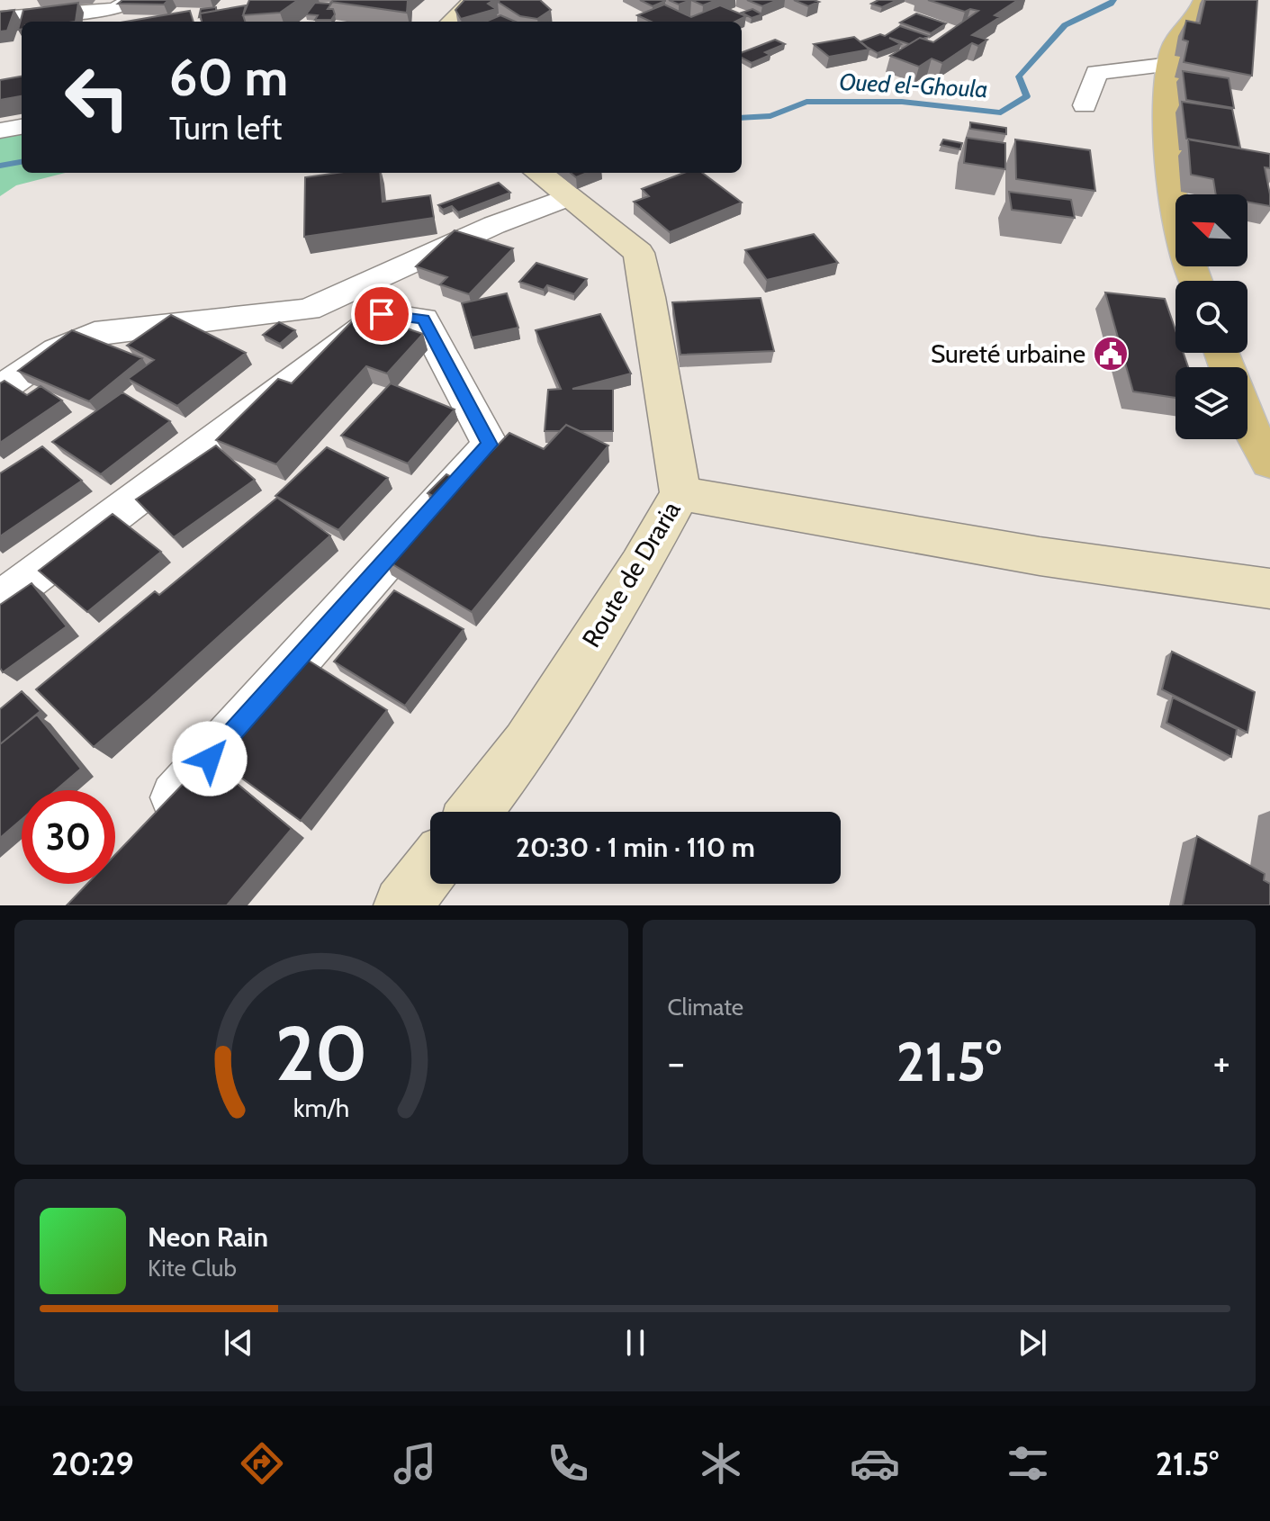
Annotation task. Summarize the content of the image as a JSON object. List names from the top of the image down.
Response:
{
  "streets": {
    "main road": ["Route de Draria"]
  },
  "water": ["Oued el-Ghoula"],
  "places": {
    "public building": ["Sureté urbaine"]
  },
  "north": "top left",
  "page": {
    "turn": ["60 m", "Turn left"],
    "limit": "30",
    "trip": "20:30 · 1 min · 110 m",
    "tile": "Climate",
    "heat": ["−", "21.5°", "+"],
    "song": ["Neon Rain", "Kite Club"],
    "tabs": ["20:29", "21.5°"],
    "gauge": ["20", "km/h"]
  }
}
